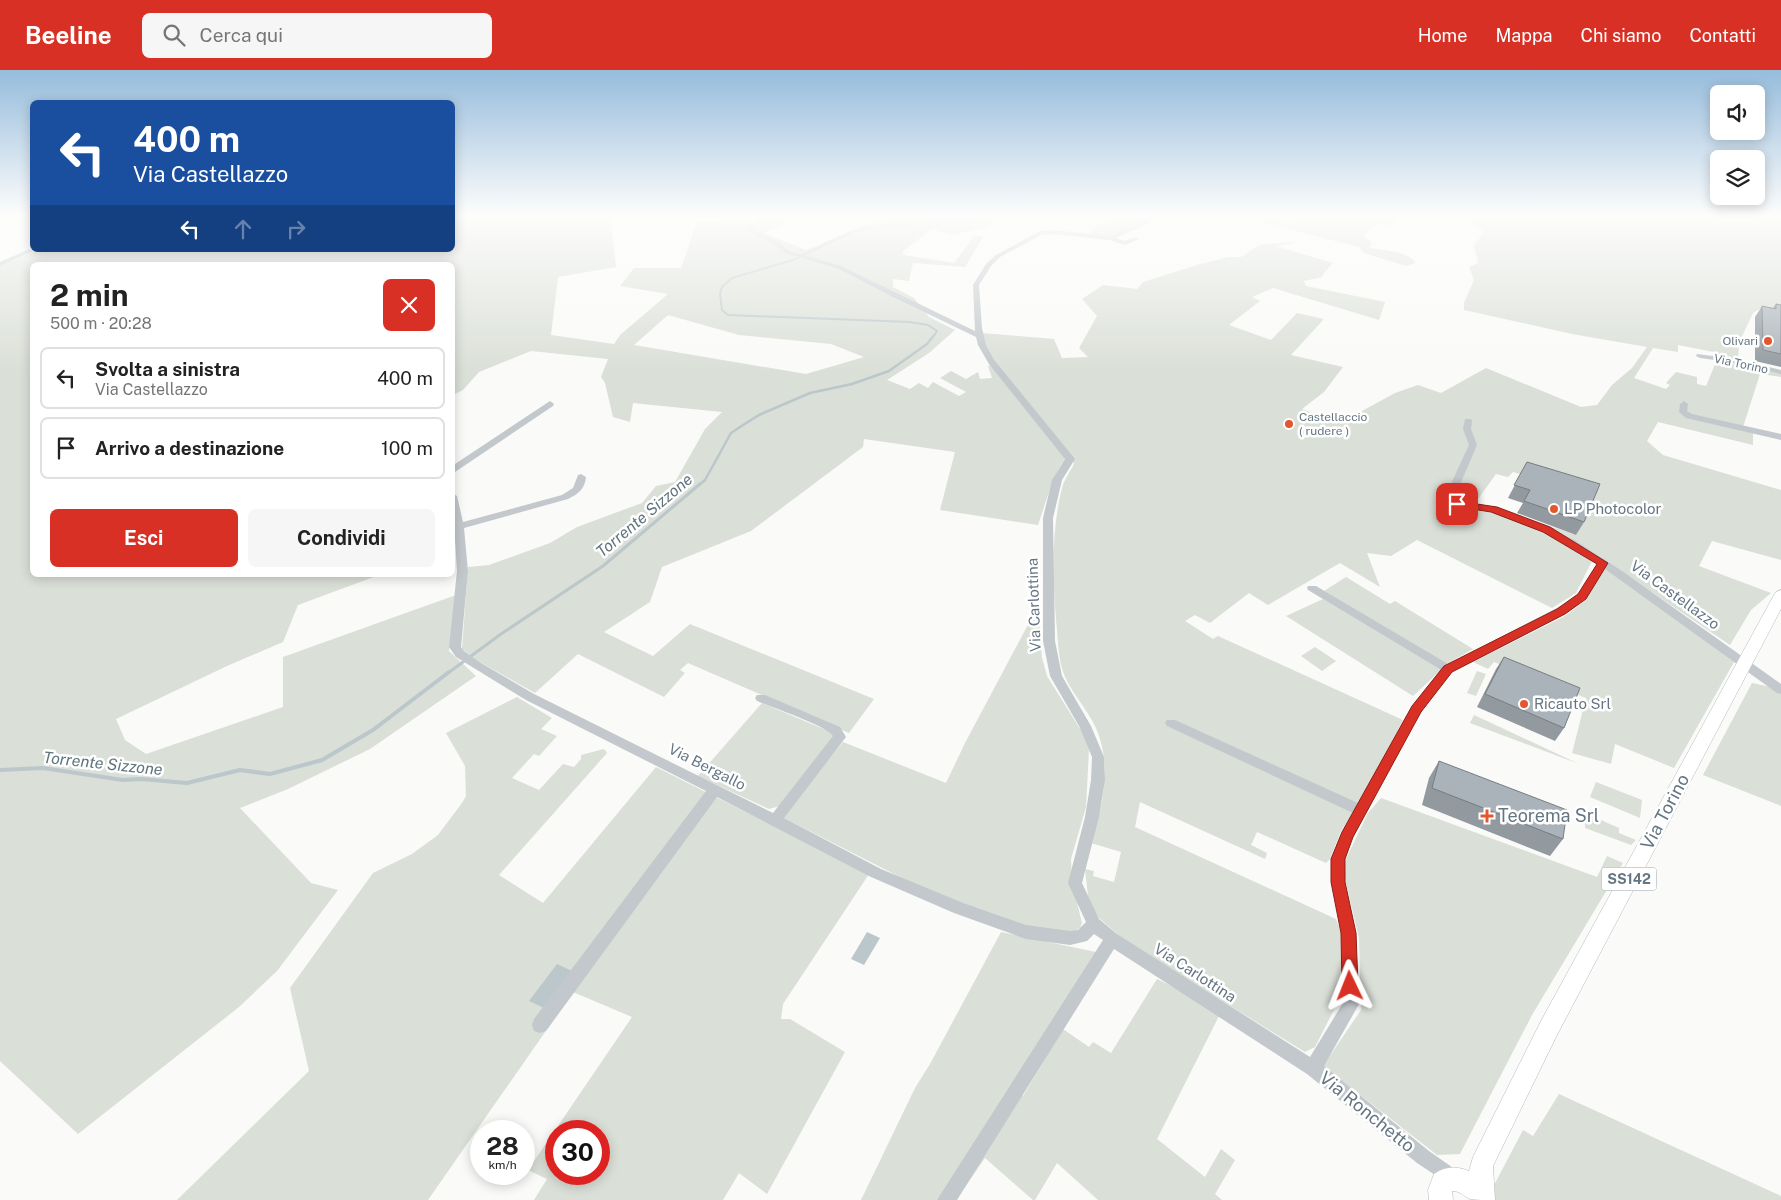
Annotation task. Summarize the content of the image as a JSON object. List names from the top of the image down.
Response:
{
  "streets": {
    "main road": ["Via Torino", "SS142"],
    "street": [
      "Via Castellazzo",
      "Via Carlottina",
      "Via Bergallo",
      "Via Ronchetto"
    ]
  },
  "crossings": [
    ["Via Torino", "Via Castellazzo"],
    ["Via Torino", "Via Ronchetto"],
    ["Via Castellazzo", "Via Ronchetto"],
    ["Via Carlottina", "Via Bergallo"],
    ["Via Carlottina", "Via Ronchetto"]
  ],
  "water": ["Torrente Sizzone"],
  "places": {
    "other": [
      "Olivari",
      "Castellaccio ( rudere )",
      "LP Photocolor",
      "Ricauto Srl"
    ],
    "health": ["Teorema Srl"]
  },
  "page": {
    "header": "Beeline",
    "search": "Cerca qui",
    "nav": [
      "Home",
      "Mappa",
      "Chi siamo",
      "Contatti"
    ],
    "turn": ["400 m", "Via Castellazzo"],
    "heading": ["2 min", "500 m · 20:28"],
    "list": [
      {
        "name": "Svolta a sinistra",
        "note": "Via Castellazzo",
        "value": "400 m"
      },
      {
        "name": "Arrivo a destinazione",
        "value": "100 m"
      }
    ],
    "buttons": ["Esci", "Condividi"],
    "speed": "28 km/h",
    "limit": "30"
  }
}
